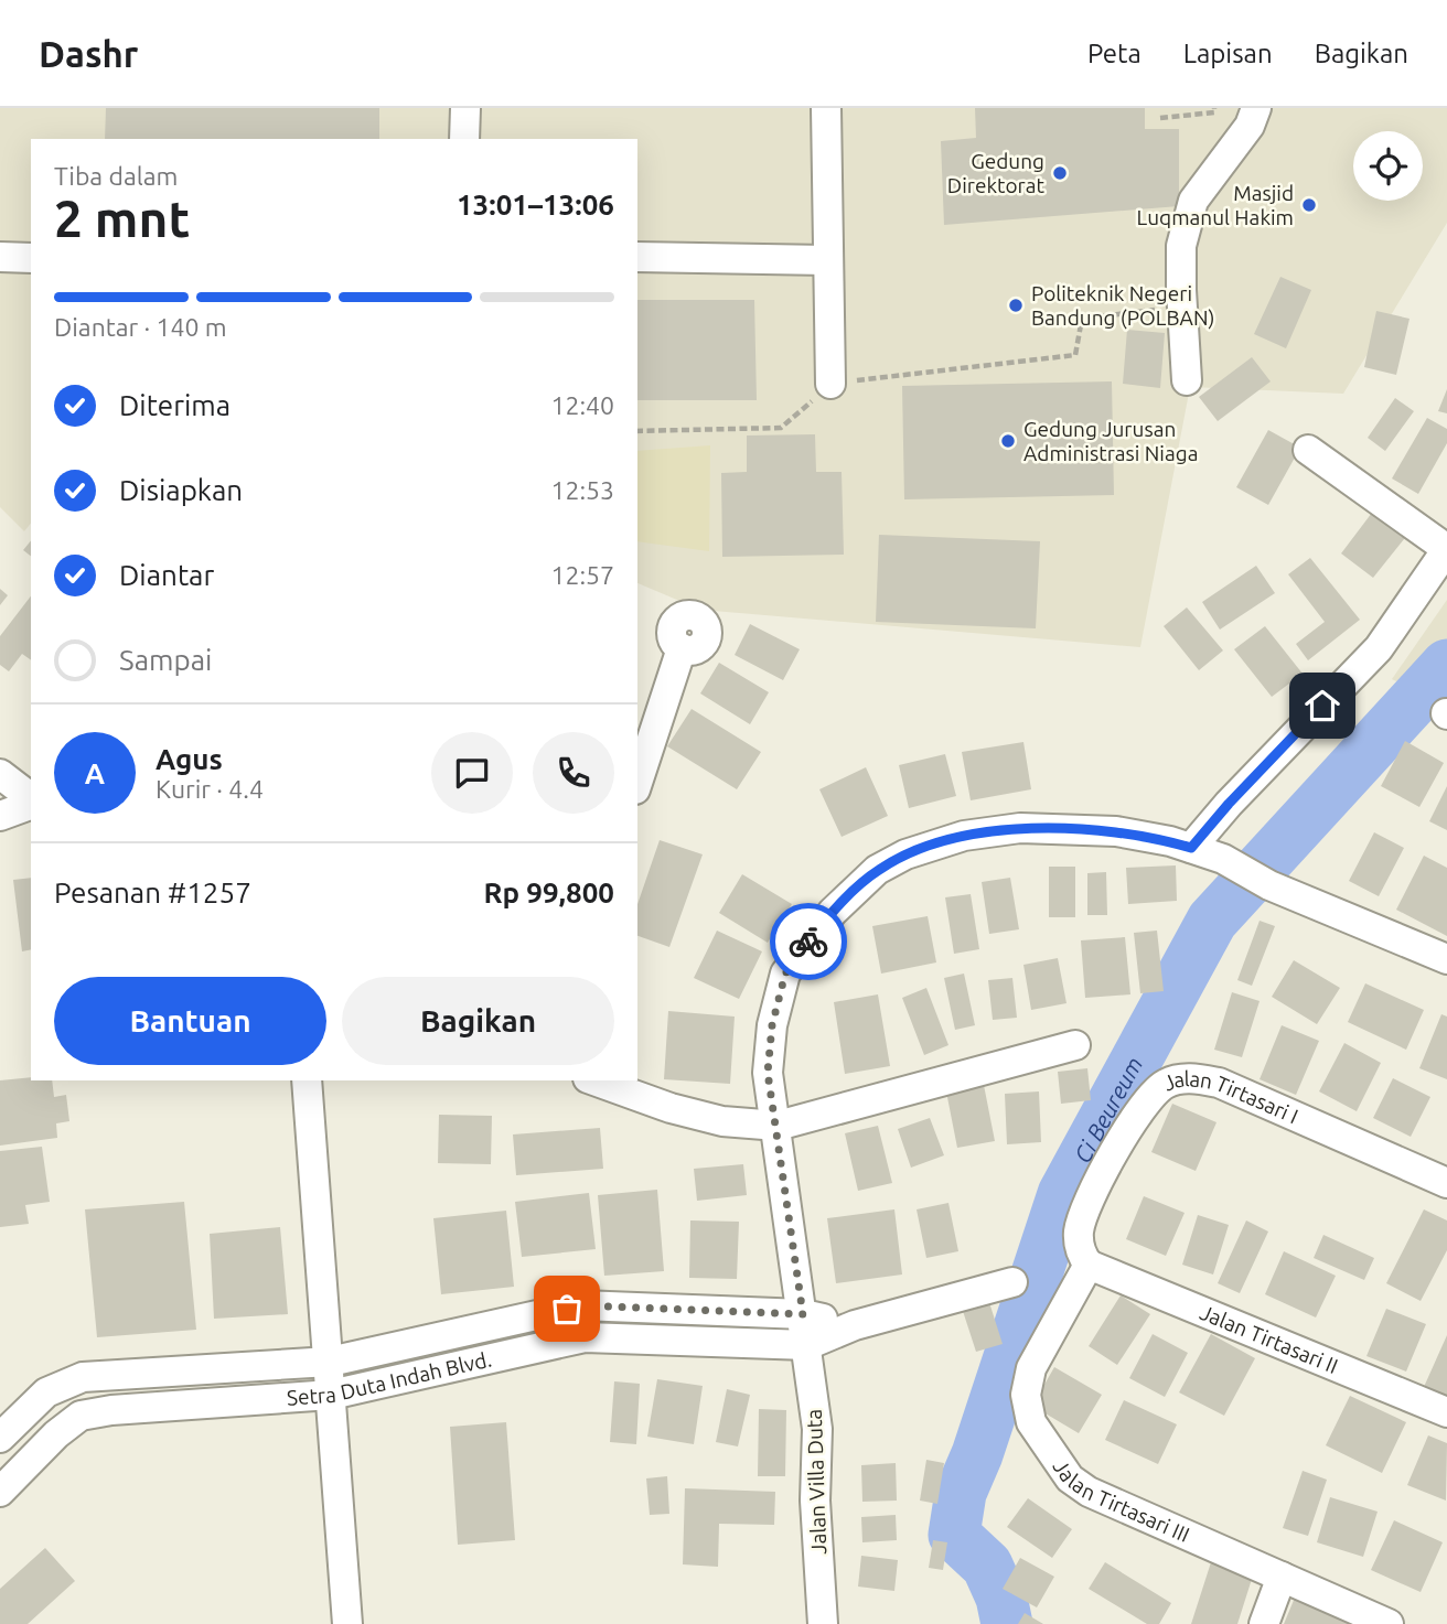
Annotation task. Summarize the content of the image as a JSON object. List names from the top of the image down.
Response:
{
  "streets": {
    "street": [
      "Jalan Tirtasari I",
      "Jalan Tirtasari II",
      "Setra Duta Indah Blvd.",
      "Jalan Villa Duta",
      "Jalan Tirtasari III"
    ]
  },
  "crossings": [
    ["Jalan Tirtasari I", "Jalan Tirtasari II"],
    ["Jalan Tirtasari I", "Jalan Tirtasari III"],
    ["Jalan Tirtasari II", "Jalan Tirtasari III"],
    ["Setra Duta Indah Blvd.", "Jalan Villa Duta"]
  ],
  "water": ["Ci Beureum"],
  "places": [
    "Gedung Direktorat",
    "Masjid Luqmanul Hakim",
    "Politeknik Negeri Bandung (POLBAN)",
    "Gedung Jurusan Administrasi Niaga"
  ],
  "page": {
    "header": "Dashr",
    "nav": ["Peta", "Lapisan", "Bagikan"],
    "heading": ["2 mnt", "Tiba dalam", "13:01–13:06"],
    "panel": [
      "Agus",
      "Kurir · 4.4",
      "Pesanan #1257",
      "Rp 99,800"
    ],
    "bar": "Diantar · 140 m",
    "list": [
      ["Diterima", "12:40"],
      ["Disiapkan", "12:53"],
      ["Diantar", "12:57"],
      "Sampai"
    ],
    "round": "A",
    "buttons": ["Bantuan", "Bagikan"]
  }
}
